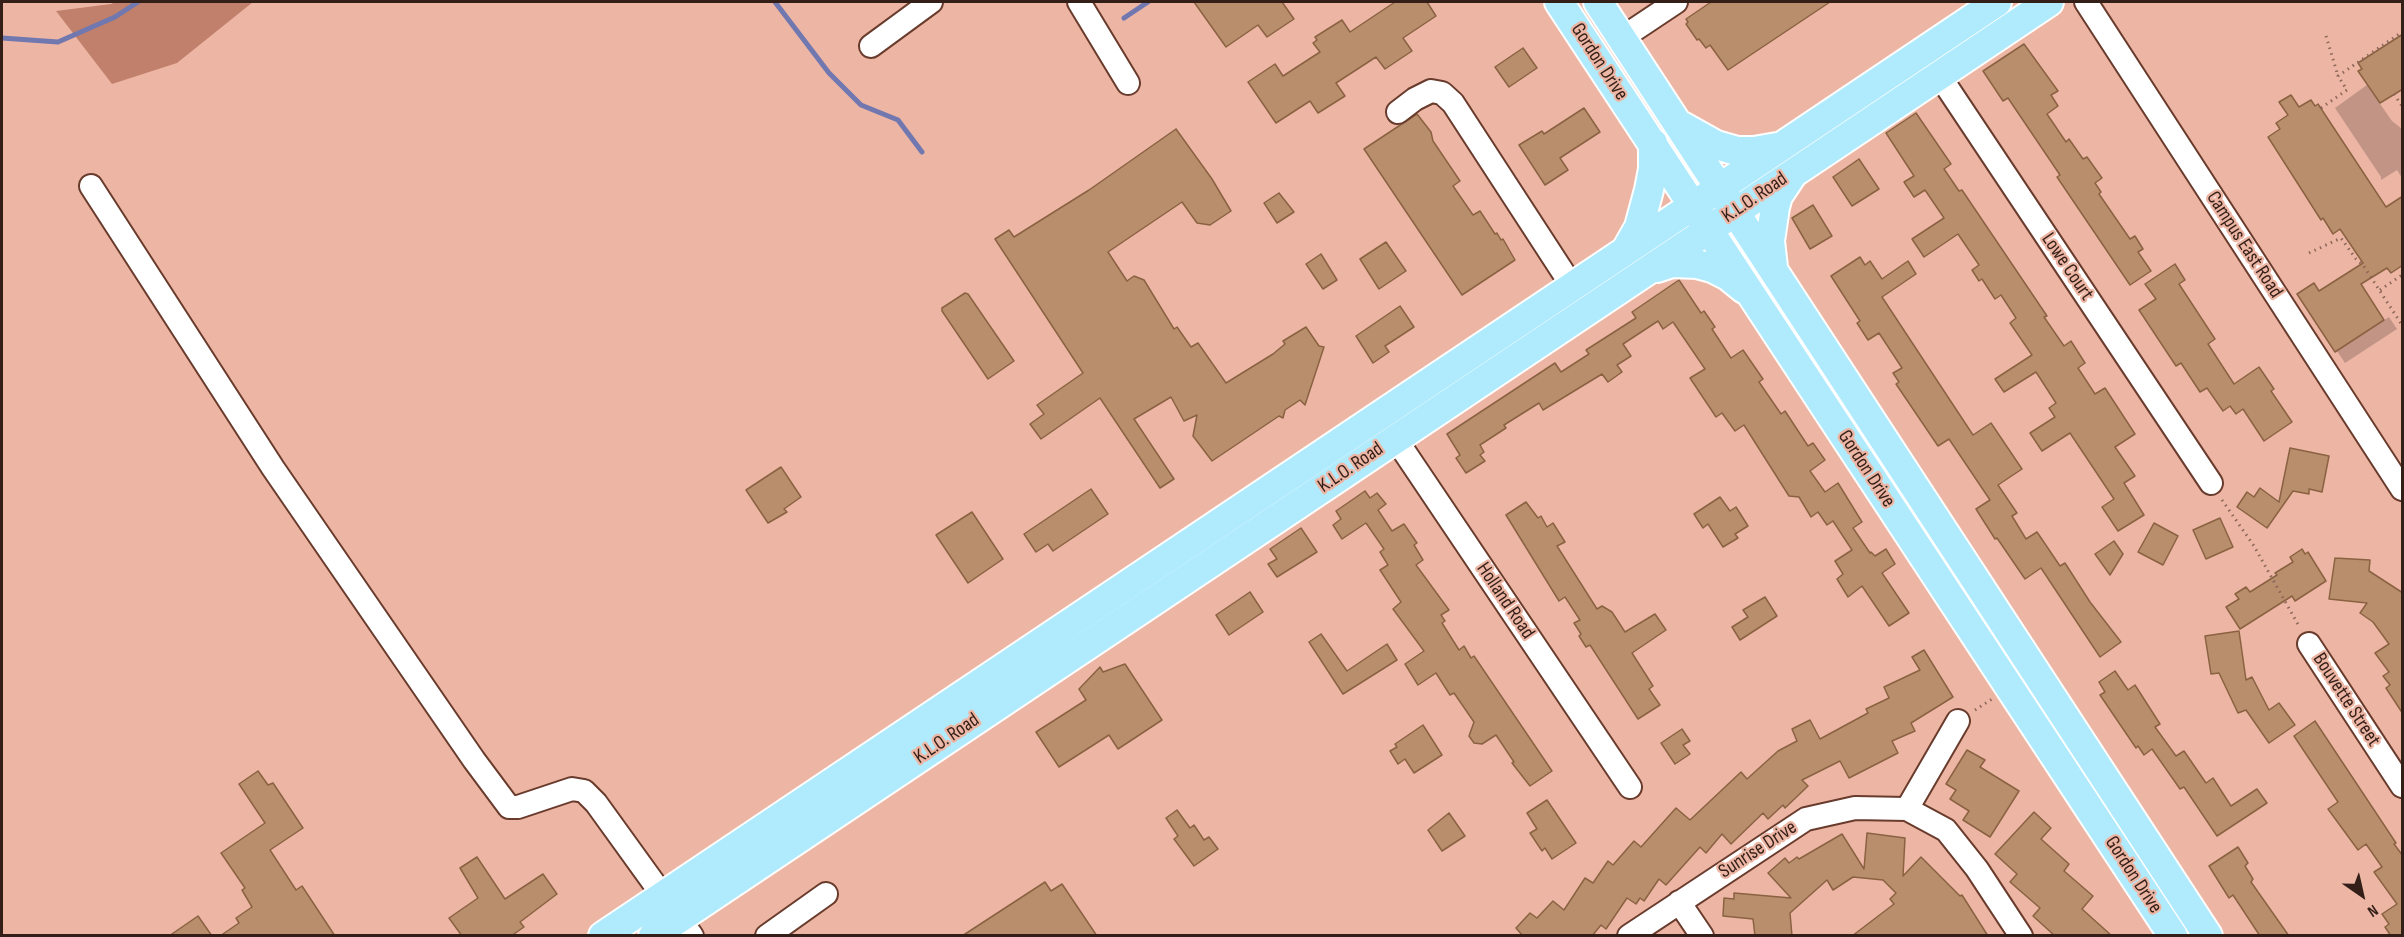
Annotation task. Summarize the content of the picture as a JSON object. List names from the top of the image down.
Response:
{
  "streets": {
    "main road": ["Gordon Drive", "K.L.O. Road"],
    "street": [
      "Campus East Road",
      "Lowe Court",
      "Holland Road",
      "Bouvette Street",
      "Sunrise Drive"
    ]
  },
  "crossings": [
    ["Gordon Drive", "K.L.O. Road"],
    ["K.L.O. Road", "Lowe Court"],
    ["K.L.O. Road", "Holland Road"]
  ],
  "north": "bottom right"
}
